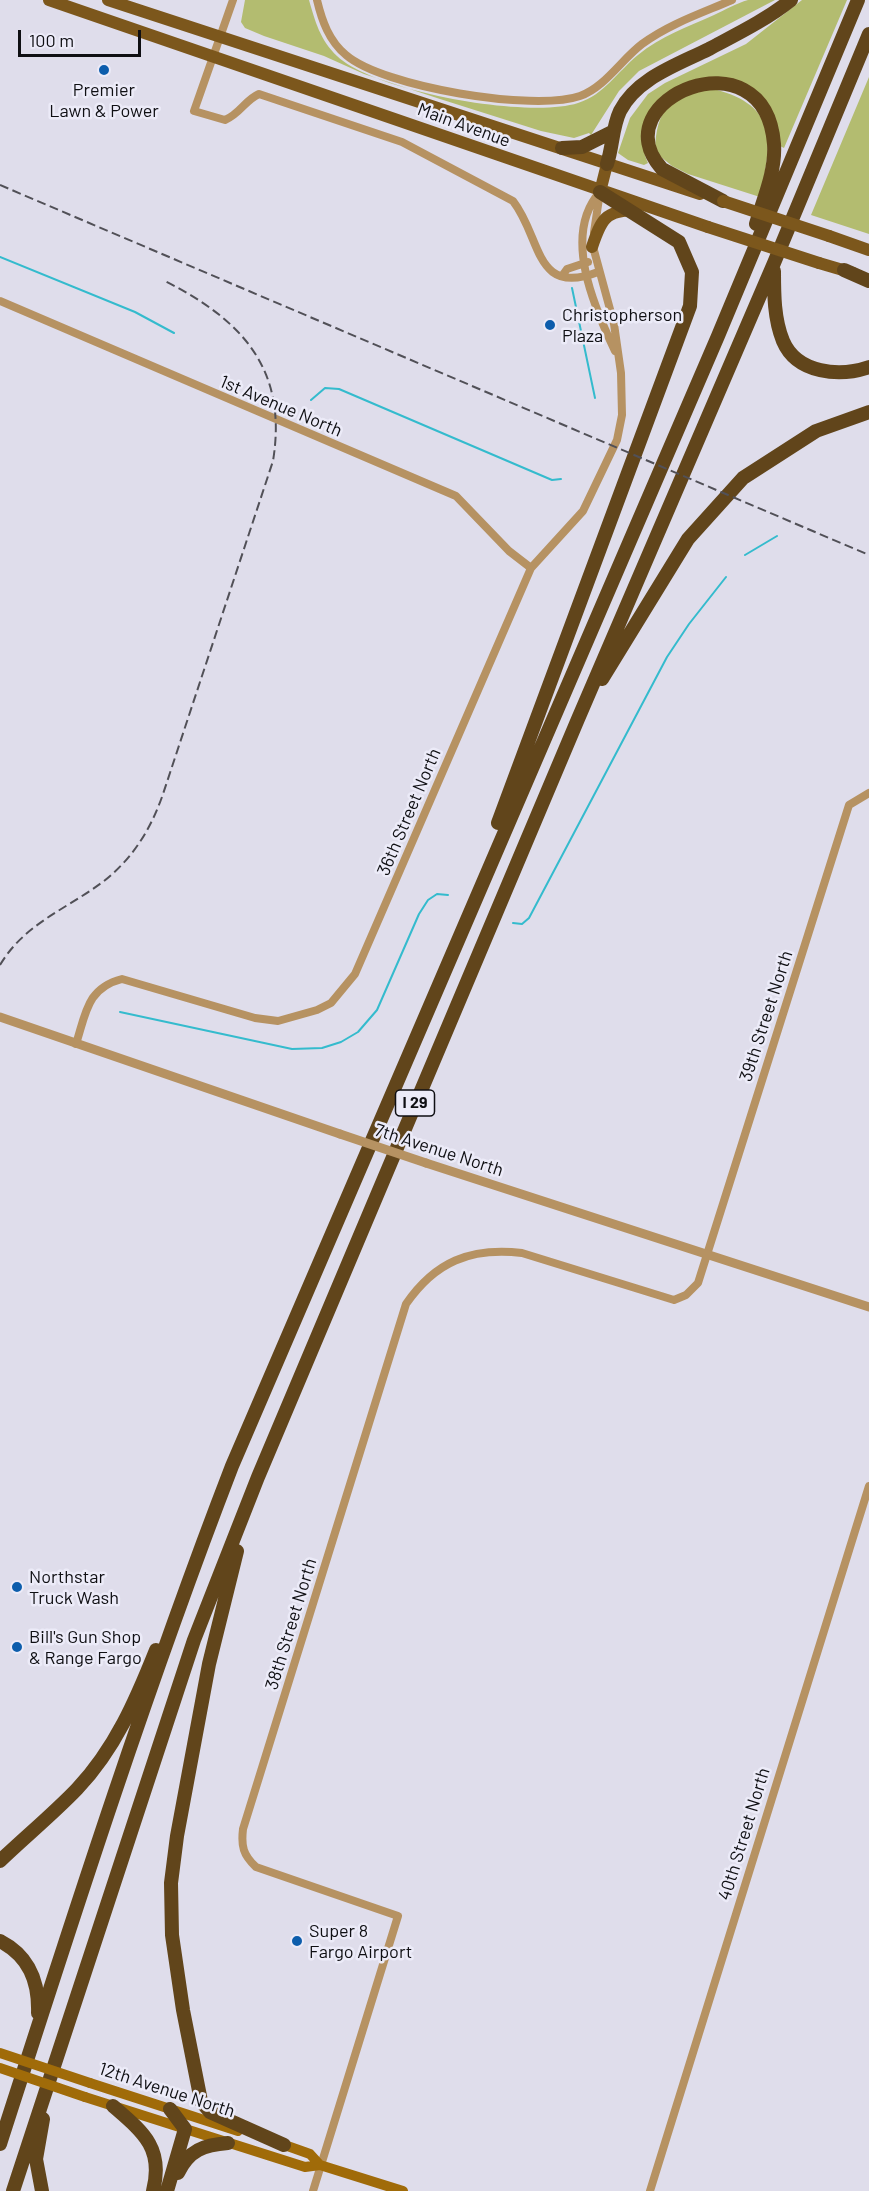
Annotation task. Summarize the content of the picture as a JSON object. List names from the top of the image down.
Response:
{
  "streets": {
    "highway": ["I 29"],
    "main road": ["Main Avenue", "12th Avenue North"],
    "street": [
      "1st Avenue North",
      "36th Street North",
      "39th Street North",
      "7th Avenue North",
      "38th Street North",
      "40th Street North"
    ]
  },
  "crossings": [
    ["Main Avenue", "36th Street North"],
    ["1st Avenue North", "36th Street North"],
    ["36th Street North", "7th Avenue North"],
    ["39th Street North", "7th Avenue North"],
    ["39th Street North", "38th Street North"],
    ["7th Avenue North", "38th Street North"],
    ["38th Street North", "12th Avenue North"]
  ],
  "places": [
    "Premier Lawn & Power",
    "Christopherson Plaza",
    "Northstar Truck Wash",
    "Bill's Gun Shop & Range Fargo",
    "Super 8 Fargo Airport"
  ],
  "scale_bar": "100 m"
}
